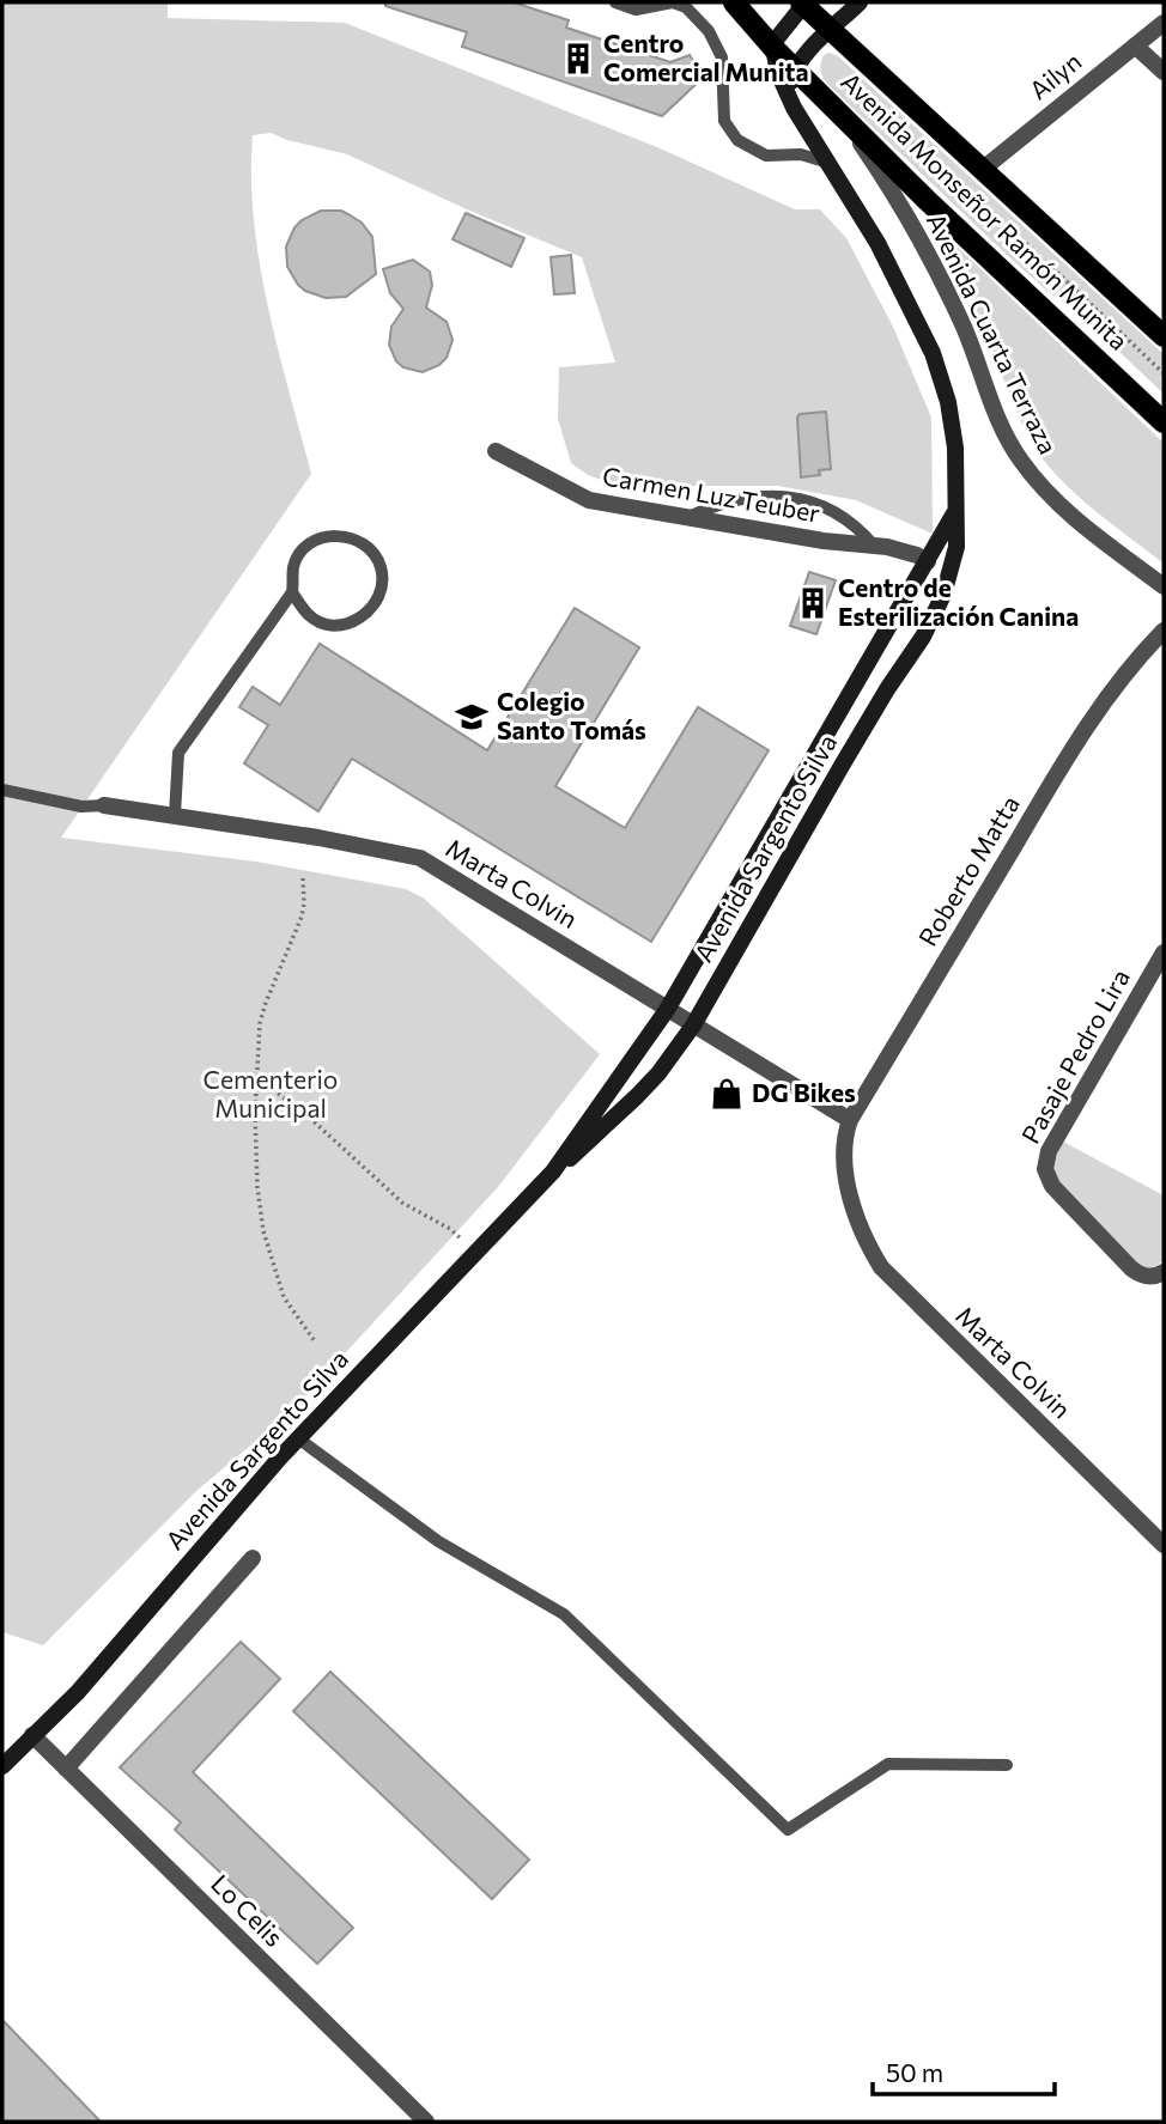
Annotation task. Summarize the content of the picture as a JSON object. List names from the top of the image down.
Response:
{
  "streets": {
    "main road": ["Avenida Monseñor Ramón Munita", "Avenida Sargento Silva"],
    "street": [
      "Ailyn",
      "Avenida Cuarta Terraza",
      "Carmen Luz Teuber",
      "Roberto Matta",
      "Marta Colvin",
      "Pasaje Pedro Lira",
      "Lo Celis"
    ]
  },
  "crossings": [
    ["Ailyn", "Avenida Monseñor Ramón Munita"],
    ["Avenida Monseñor Ramón Munita", "Avenida Cuarta Terraza"],
    ["Avenida Monseñor Ramón Munita", "Avenida Sargento Silva"],
    ["Carmen Luz Teuber", "Avenida Sargento Silva"],
    ["Avenida Sargento Silva", "Marta Colvin"],
    ["Avenida Sargento Silva", "Lo Celis"],
    ["Roberto Matta", "Marta Colvin"]
  ],
  "parks": ["Cementerio Municipal"],
  "places": {
    "building": ["Centro Comercial Munita", "Centro de Esterilización Canina"],
    "school or university": ["Colegio Santo Tomás"],
    "shop": ["DG Bikes"]
  },
  "scale_bar": "50 m"
}
